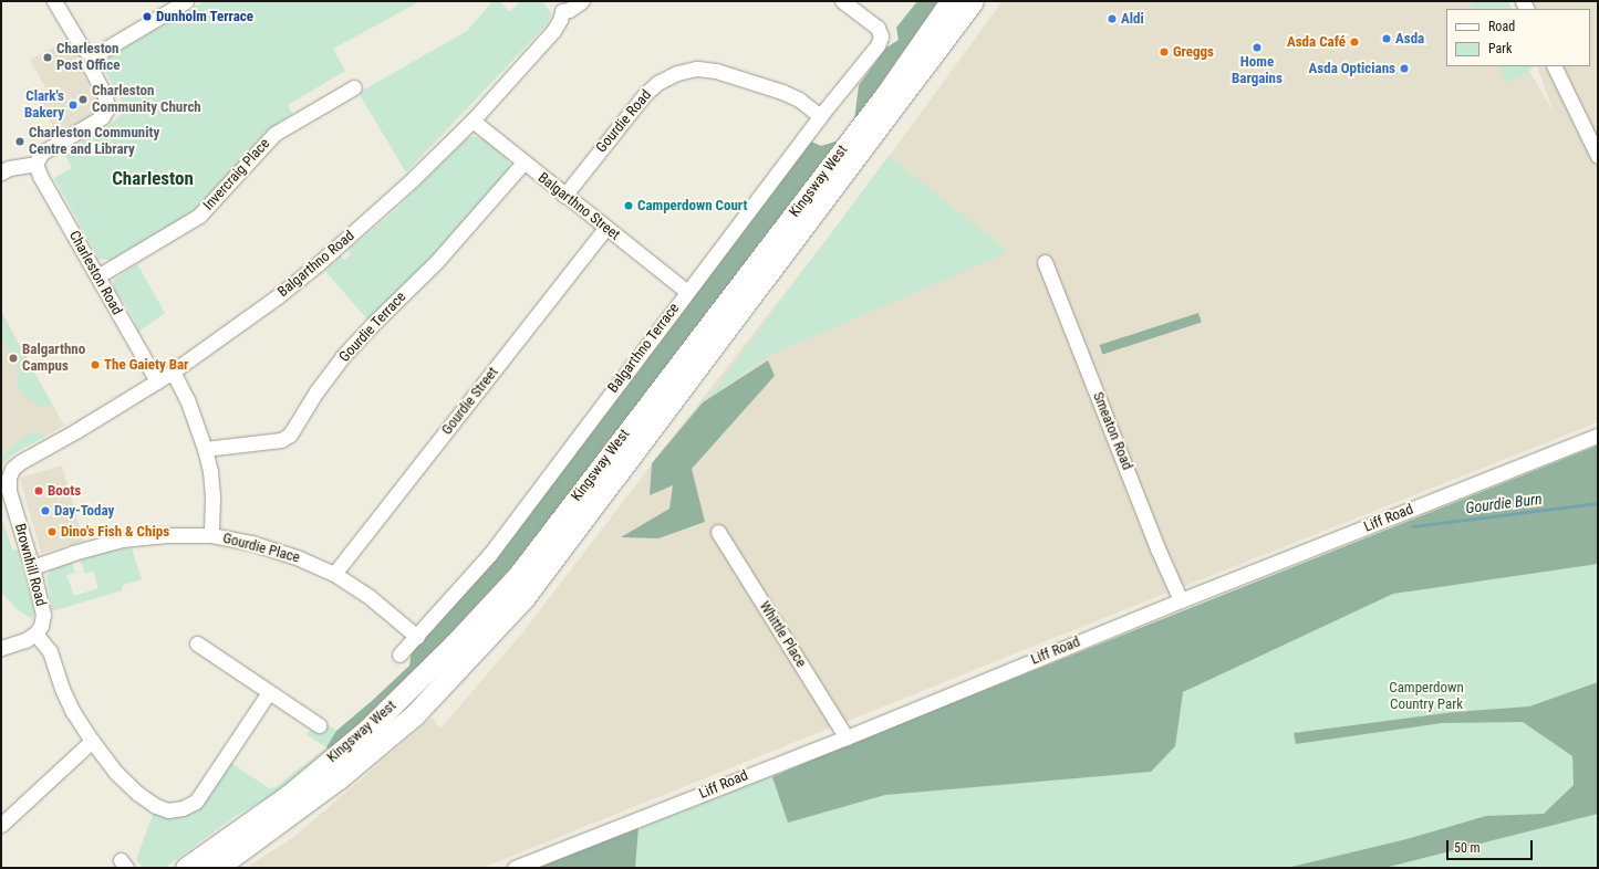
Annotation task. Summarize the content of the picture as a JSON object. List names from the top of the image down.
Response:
{
  "streets": {
    "highway": ["Kingsway West"],
    "street": [
      "Gourdie Road",
      "Invercraig Place",
      "Balgarthno Street",
      "Balgarthno Road",
      "Charleston Road",
      "Gourdie Terrace",
      "Balgarthno Terrace",
      "Gourdie Street",
      "Smeaton Road",
      "Liff Road",
      "Gourdie Place",
      "Brownhill Road",
      "Whittle Place"
    ]
  },
  "crossings": [
    ["Gourdie Road", "Balgarthno Street"],
    ["Gourdie Road", "Balgarthno Terrace"],
    ["Invercraig Place", "Charleston Road"],
    ["Balgarthno Street", "Balgarthno Road"],
    ["Balgarthno Street", "Gourdie Terrace"],
    ["Balgarthno Street", "Balgarthno Terrace"],
    ["Balgarthno Street", "Gourdie Street"],
    ["Balgarthno Road", "Charleston Road"],
    ["Balgarthno Road", "Brownhill Road"],
    ["Balgarthno Terrace", "Gourdie Place"],
    ["Gourdie Street", "Gourdie Place"],
    ["Smeaton Road", "Liff Road"],
    ["Liff Road", "Whittle Place"],
    ["Gourdie Place", "Brownhill Road"]
  ],
  "districts": ["Charleston"],
  "water": ["Gourdie Burn"],
  "parks": ["Camperdown Country Park"],
  "places": [
    "Dunholm Terrace",
    "Aldi",
    "Asda",
    "Asda Café",
    "Home Bargains",
    "Greggs",
    "Charleston Post Office",
    "Asda Opticians",
    "Charleston Community Church",
    "Clark's Bakery",
    "Charleston Community Centre and Library",
    "Camperdown Court",
    "Balgarthno Campus",
    "The Gaiety Bar",
    "Boots",
    "Day-Today",
    "Dino's Fish & Chips"
  ],
  "legend": ["Road", "Park"],
  "scale_bar": "50 m"
}
